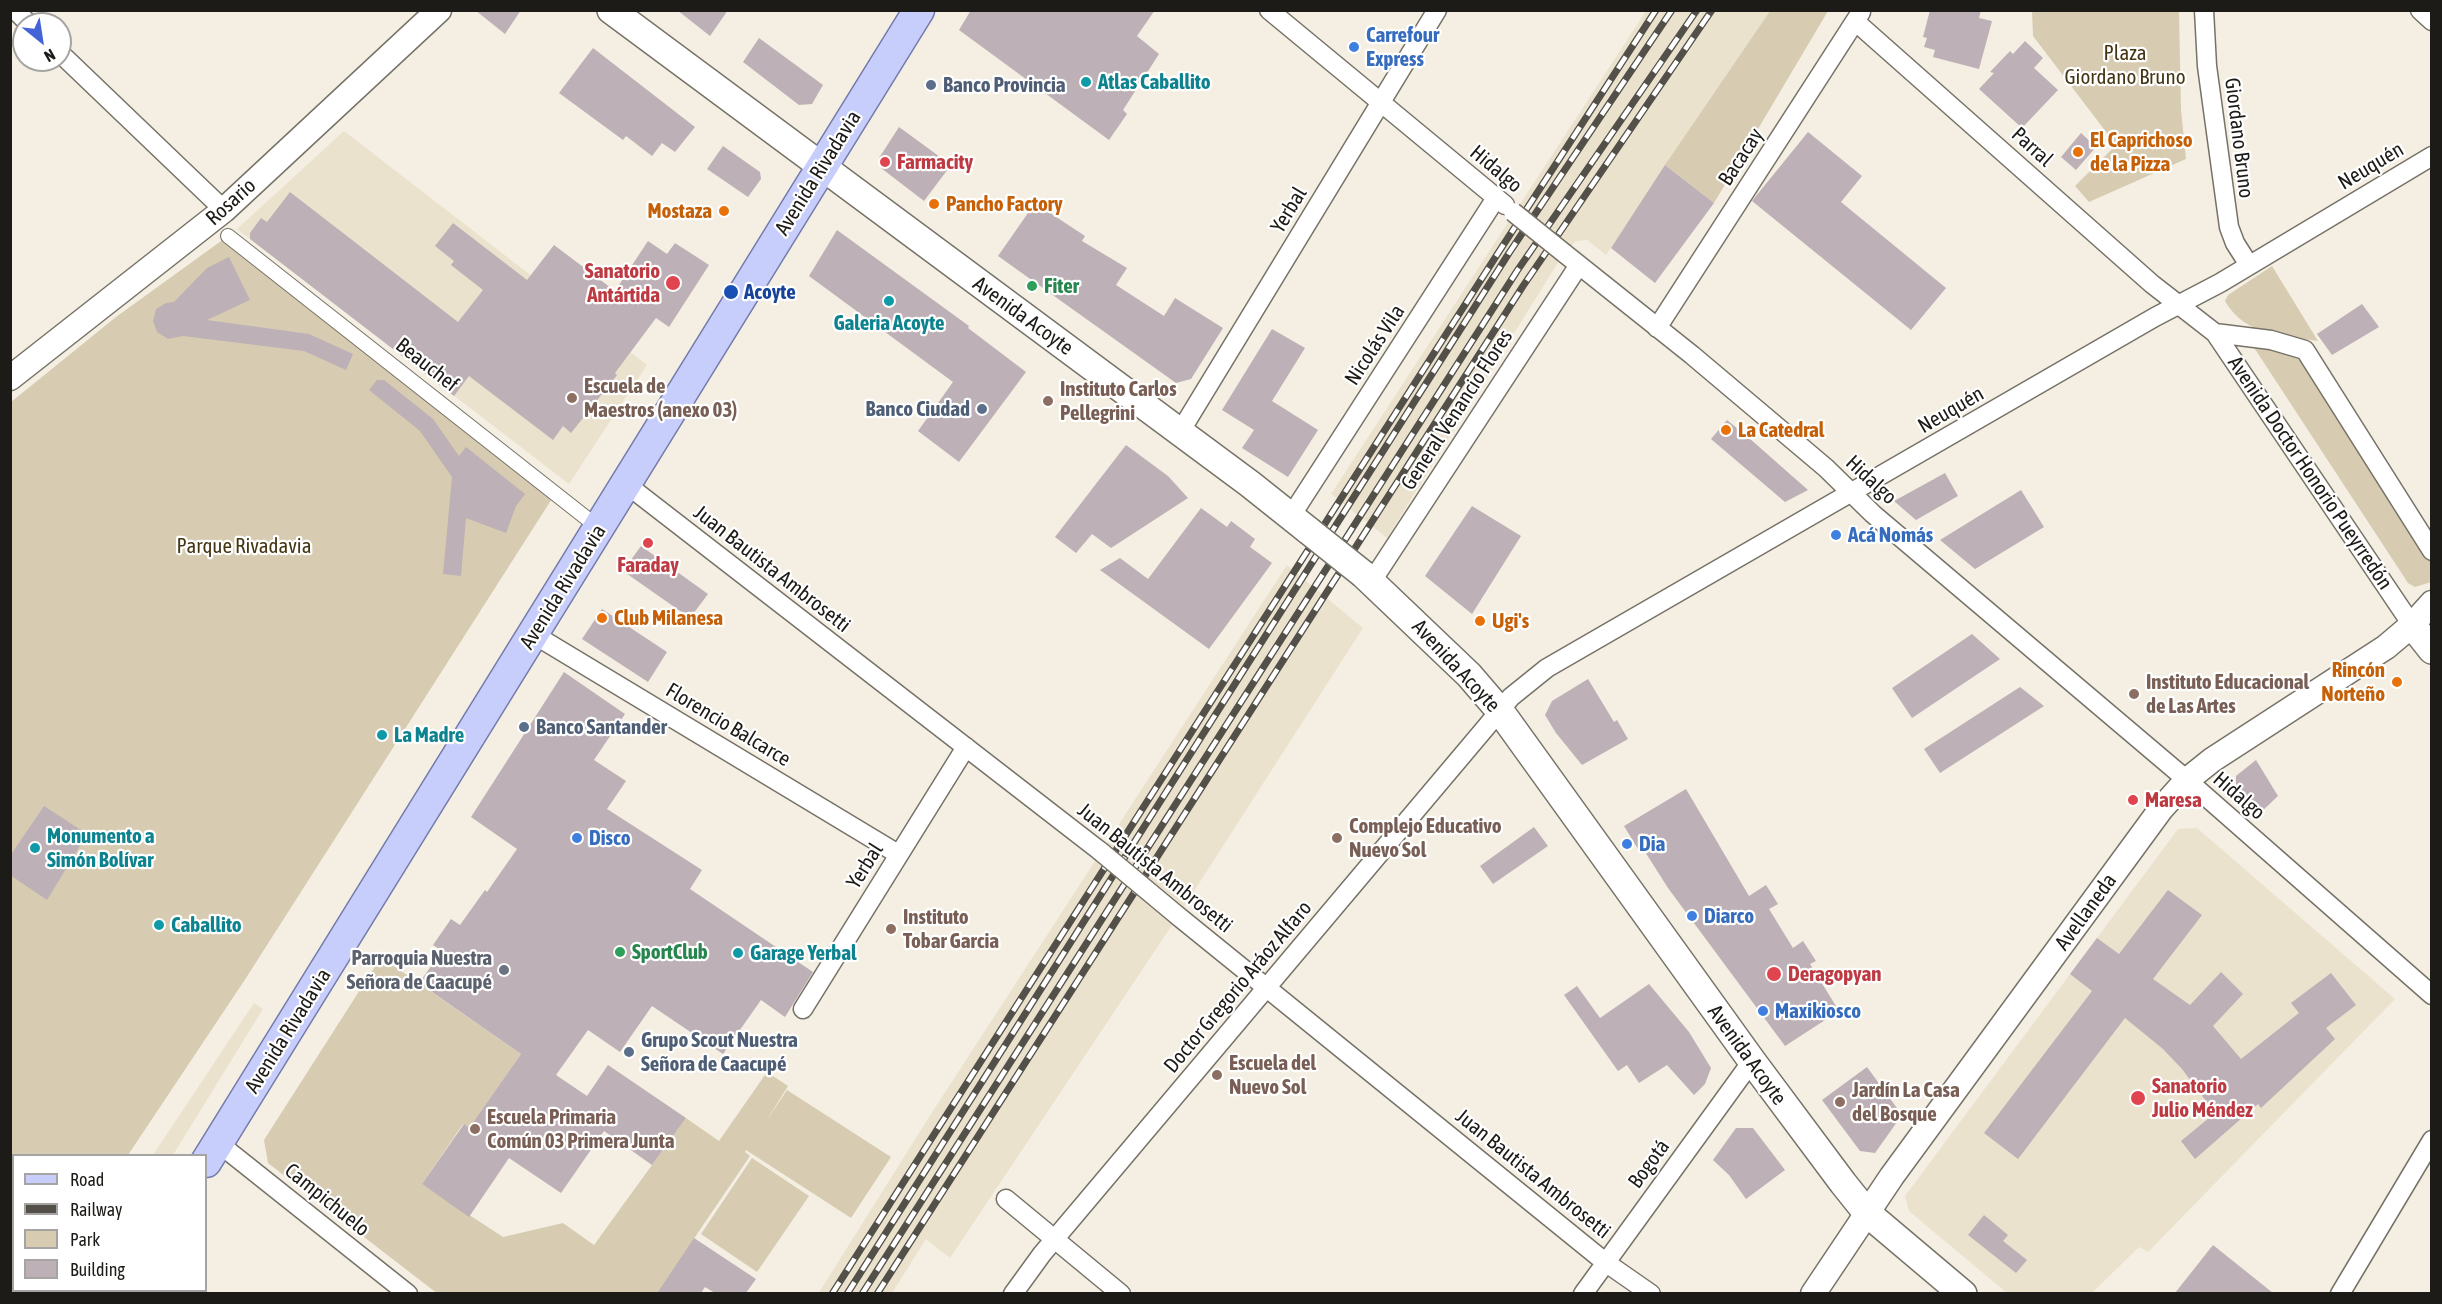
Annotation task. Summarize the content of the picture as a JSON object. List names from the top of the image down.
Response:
{
  "streets": {
    "main road": ["Avenida Rivadavia", "Avenida Acoyte", "Avenida Doctor Honorio Pueyrredón"],
    "street": [
      "Giordano Bruno",
      "Parral",
      "Bacacay",
      "Neuquén",
      "Hidalgo",
      "Rosario",
      "Yerbal",
      "Nicolás Vila",
      "Beauchef",
      "General Venancio Flores",
      "Juan Bautista Ambrosetti",
      "Florencio Balcarce",
      "Avellaneda",
      "Doctor Gregorio Aráoz Alfaro",
      "Bogotá",
      "Campichuelo"
    ]
  },
  "crossings": [
    ["Giordano Bruno", "Neuquén"],
    ["Parral", "Bacacay"],
    ["Parral", "Neuquén"],
    ["Parral", "Avenida Doctor Honorio Pueyrredón"],
    ["Bacacay", "Hidalgo"],
    ["Neuquén", "Hidalgo"],
    ["Neuquén", "Avenida Acoyte"],
    ["Neuquén", "Avenida Doctor Honorio Pueyrredón"],
    ["Neuquén", "Doctor Gregorio Aráoz Alfaro"],
    ["Hidalgo", "Yerbal"],
    ["Hidalgo", "Nicolás Vila"],
    ["Hidalgo", "General Venancio Flores"],
    ["Hidalgo", "Avellaneda"],
    ["Avenida Rivadavia", "Avenida Acoyte"],
    ["Avenida Rivadavia", "Beauchef"],
    ["Avenida Rivadavia", "Juan Bautista Ambrosetti"],
    ["Avenida Rivadavia", "Florencio Balcarce"],
    ["Avenida Rivadavia", "Campichuelo"],
    ["Yerbal", "Avenida Acoyte"],
    ["Yerbal", "Juan Bautista Ambrosetti"],
    ["Yerbal", "Florencio Balcarce"],
    ["Avenida Acoyte", "Nicolás Vila"],
    ["Avenida Acoyte", "General Venancio Flores"],
    ["Avenida Acoyte", "Avellaneda"],
    ["Avenida Acoyte", "Doctor Gregorio Aráoz Alfaro"],
    ["Avenida Acoyte", "Bogotá"],
    ["Avenida Doctor Honorio Pueyrredón", "Avellaneda"],
    ["Juan Bautista Ambrosetti", "Doctor Gregorio Aráoz Alfaro"],
    ["Juan Bautista Ambrosetti", "Bogotá"]
  ],
  "parks": ["Plaza Giordano Bruno", "Parque Rivadavia"],
  "places": [
    "Carrefour Express",
    "Atlas Caballito",
    "Banco Provincia",
    "El Caprichoso de la Pizza",
    "Farmacity",
    "Pancho Factory",
    "Mostaza",
    "Sanatorio Antártida",
    "Fiter",
    "Acoyte",
    "Galeria Acoyte",
    "Escuela de Maestros (anexo 03)",
    "Instituto Carlos Pellegrini",
    "Banco Ciudad",
    "La Catedral",
    "Acá Nomás",
    "Faraday",
    "Club Milanesa",
    "Ugi's",
    "Rincón Norteño",
    "Instituto Educacional de Las Artes",
    "Banco Santander",
    "La Madre",
    "Maresa",
    "Disco",
    "Complejo Educativo Nuevo Sol",
    "Dia",
    "Monumento a Simón Bolívar",
    "Diarco",
    "Caballito",
    "Instituto Tobar Garcia",
    "SportClub",
    "Garage Yerbal",
    "Parroquia Nuestra Señora de Caacupé",
    "Deragopyan",
    "Maxikiosco",
    "Grupo Scout Nuestra Señora de Caacupé",
    "Escuela del Nuevo Sol",
    "Sanatorio Julio Méndez",
    "Jardín La Casa del Bosque",
    "Escuela Primaria Común 03 Primera Junta"
  ],
  "legend": [
    "Road",
    "Railway",
    "Park",
    "Building"
  ],
  "north": "bottom right"
}
